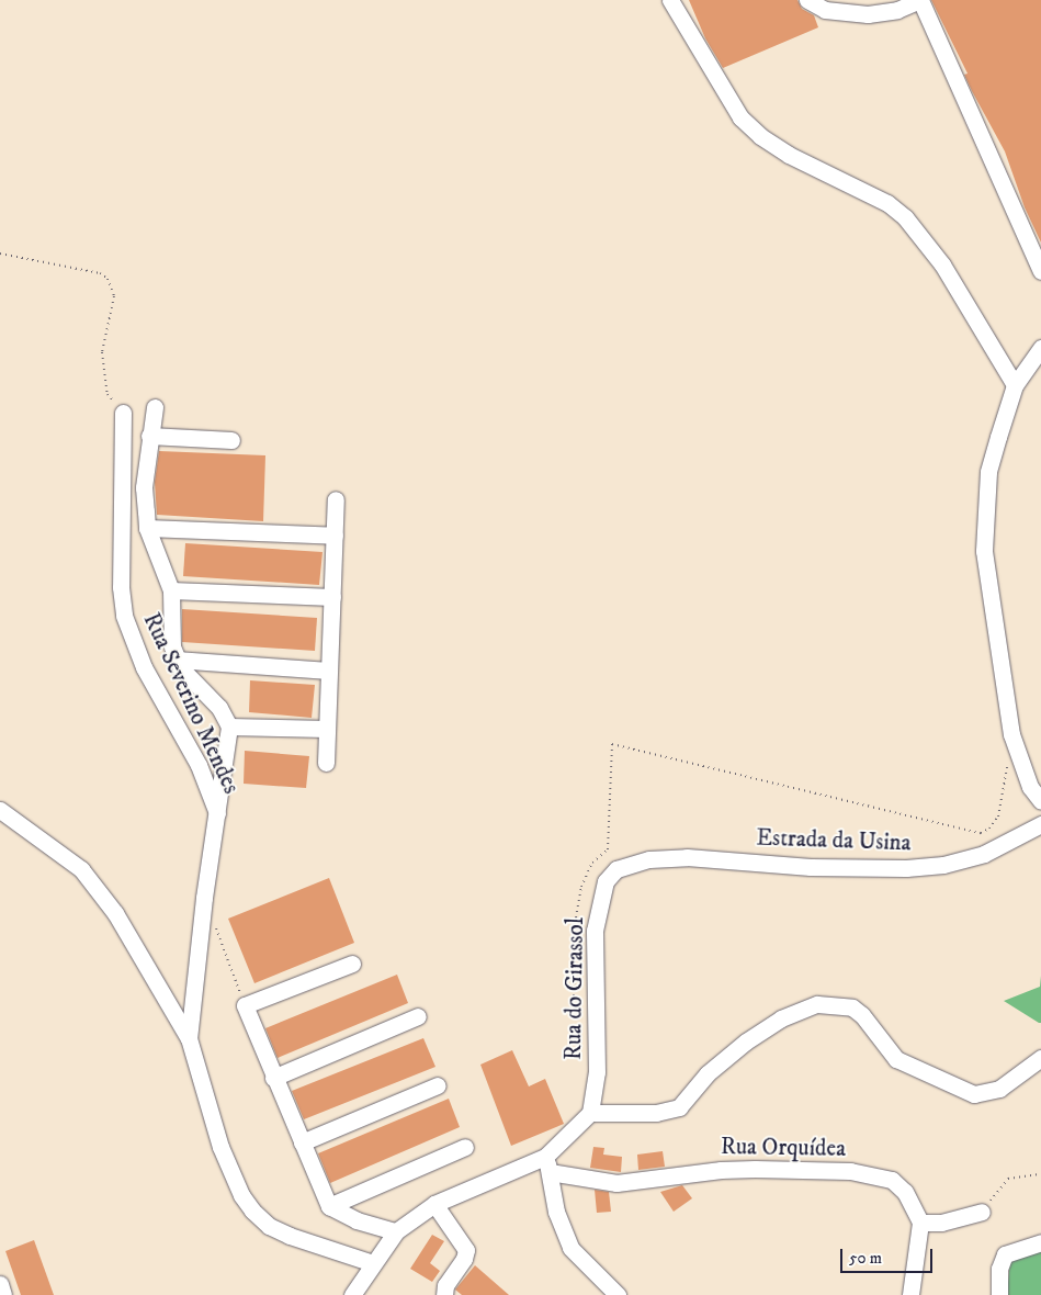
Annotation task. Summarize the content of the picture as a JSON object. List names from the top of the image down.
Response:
{
  "streets": {
    "street": [
      "Rua Severino Mendes",
      "Estrada da Usina",
      "Rua do Girassol",
      "Rua Orquídea"
    ]
  },
  "crossings": [
    ["Estrada da Usina", "Rua do Girassol"]
  ],
  "scale_bar": "50 m"
}
